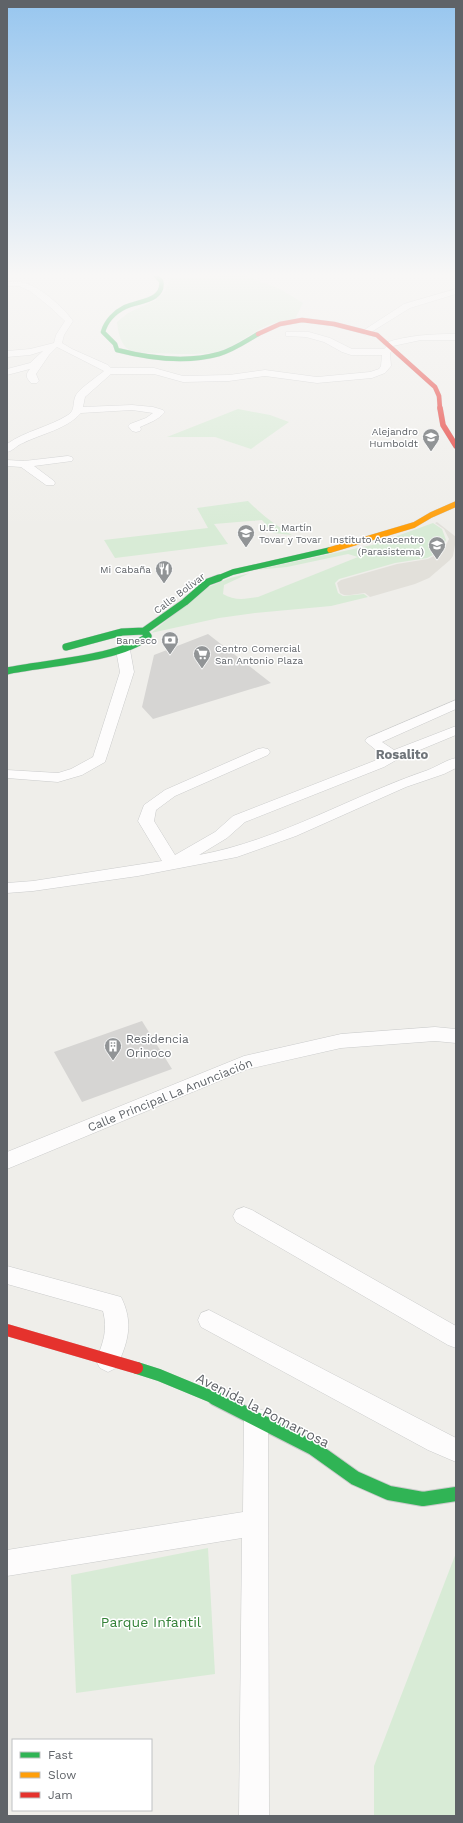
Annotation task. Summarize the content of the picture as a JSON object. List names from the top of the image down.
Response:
{
  "streets": {
    "street": ["Calle Bolívar", "Calle Principal La Anunciación", "Avenida la Pomarrosa"]
  },
  "districts": ["Rosalito"],
  "parks": ["Parque Infantil"],
  "places": {
    "school or university": ["Alejandro Humboldt", "U.E. Martín Tovar y Tovar", "Instituto Acacentro (Parasistema)"],
    "restaurant": ["Mi Cabaña"],
    "bank": ["Banesco"],
    "supermarket": ["Centro Comercial San Antonio Plaza"],
    "building": ["Residencia Orinoco"]
  },
  "legend": ["Fast", "Slow", "Jam"]
}
